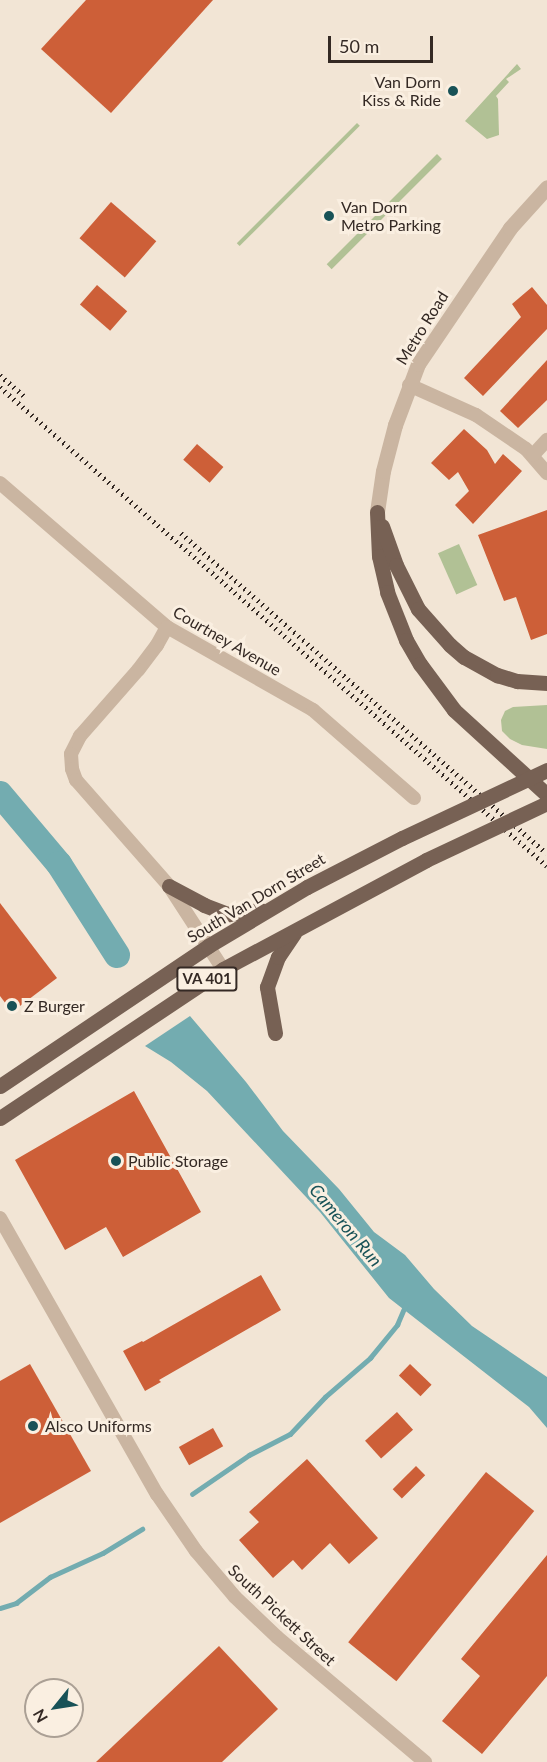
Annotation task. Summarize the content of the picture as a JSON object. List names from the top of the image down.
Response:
{
  "streets": {
    "main road": ["South Van Dorn Street", "VA 401"],
    "street": ["Metro Road", "Courtney Avenue", "South Pickett Street"]
  },
  "water": ["Cameron Run"],
  "places": [
    "Van Dorn Kiss & Ride",
    "Van Dorn Metro Parking",
    "Z Burger",
    "Public Storage",
    "Alsco Uniforms"
  ],
  "scale_bar": "50 m",
  "north": "bottom left"
}
